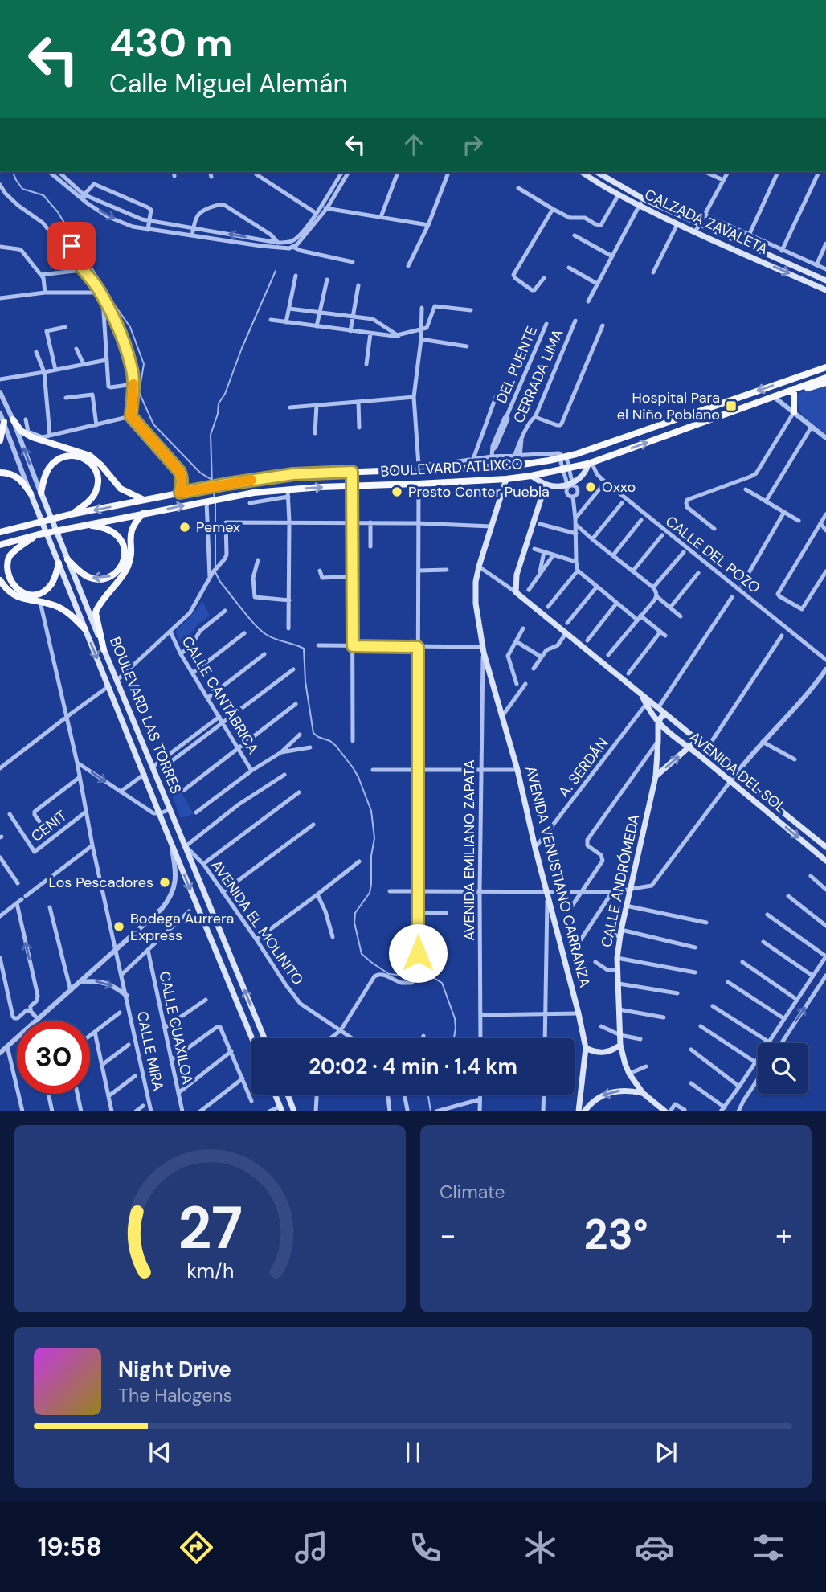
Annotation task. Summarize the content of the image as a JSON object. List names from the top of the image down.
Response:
{
  "streets": {
    "main road": [
      "CALZADA ZAVALETA",
      "BOULEVARD ATLIXCO",
      "BOULEVARD LAS TORRES",
      "AVENIDA DEL SOL",
      "AVENIDA VENUSTIANO CARRANZA",
      "CALLE ANDRÓMEDA"
    ],
    "street": [
      "DEL PUENTE",
      "CERRADA LIMA",
      "CALLE DEL POZO",
      "CALLE CANTÁBRICA",
      "A. SERDÁN",
      "CENIT",
      "AVENIDA EMILIANO ZAPATA",
      "AVENIDA EL MOLINITO",
      "CALLE CUAXILOA",
      "CALLE MIRA"
    ]
  },
  "crossings": [
    ["CERRADA LIMA", "BOULEVARD ATLIXCO"],
    ["BOULEVARD ATLIXCO", "CALLE DEL POZO"],
    ["BOULEVARD ATLIXCO", "AVENIDA VENUSTIANO CARRANZA"],
    ["BOULEVARD LAS TORRES", "AVENIDA EL MOLINITO"],
    ["A. SERDÁN", "AVENIDA DEL SOL"],
    ["A. SERDÁN", "AVENIDA VENUSTIANO CARRANZA"],
    ["AVENIDA DEL SOL", "AVENIDA VENUSTIANO CARRANZA"],
    ["AVENIDA DEL SOL", "CALLE ANDRÓMEDA"],
    ["CENIT", "CALLE MIRA"],
    ["AVENIDA EMILIANO ZAPATA", "AVENIDA VENUSTIANO CARRANZA"]
  ],
  "places": {
    "transit": ["Hospital Para el Niño Poblano"],
    "other": [
      "Oxxo",
      "Presto Center Puebla",
      "Pemex",
      "Los Pescadores",
      "Bodega Aurrera Express"
    ]
  },
  "page": {
    "turn": ["430 m", "Calle Miguel Alemán"],
    "limit": "30",
    "trip": "20:02 · 4 min · 1.4 km",
    "tile": "Climate",
    "heat": ["−", "23°", "+"],
    "song": ["Night Drive", "The Halogens"],
    "tabs": "19:58",
    "gauge": ["27", "km/h"]
  }
}
